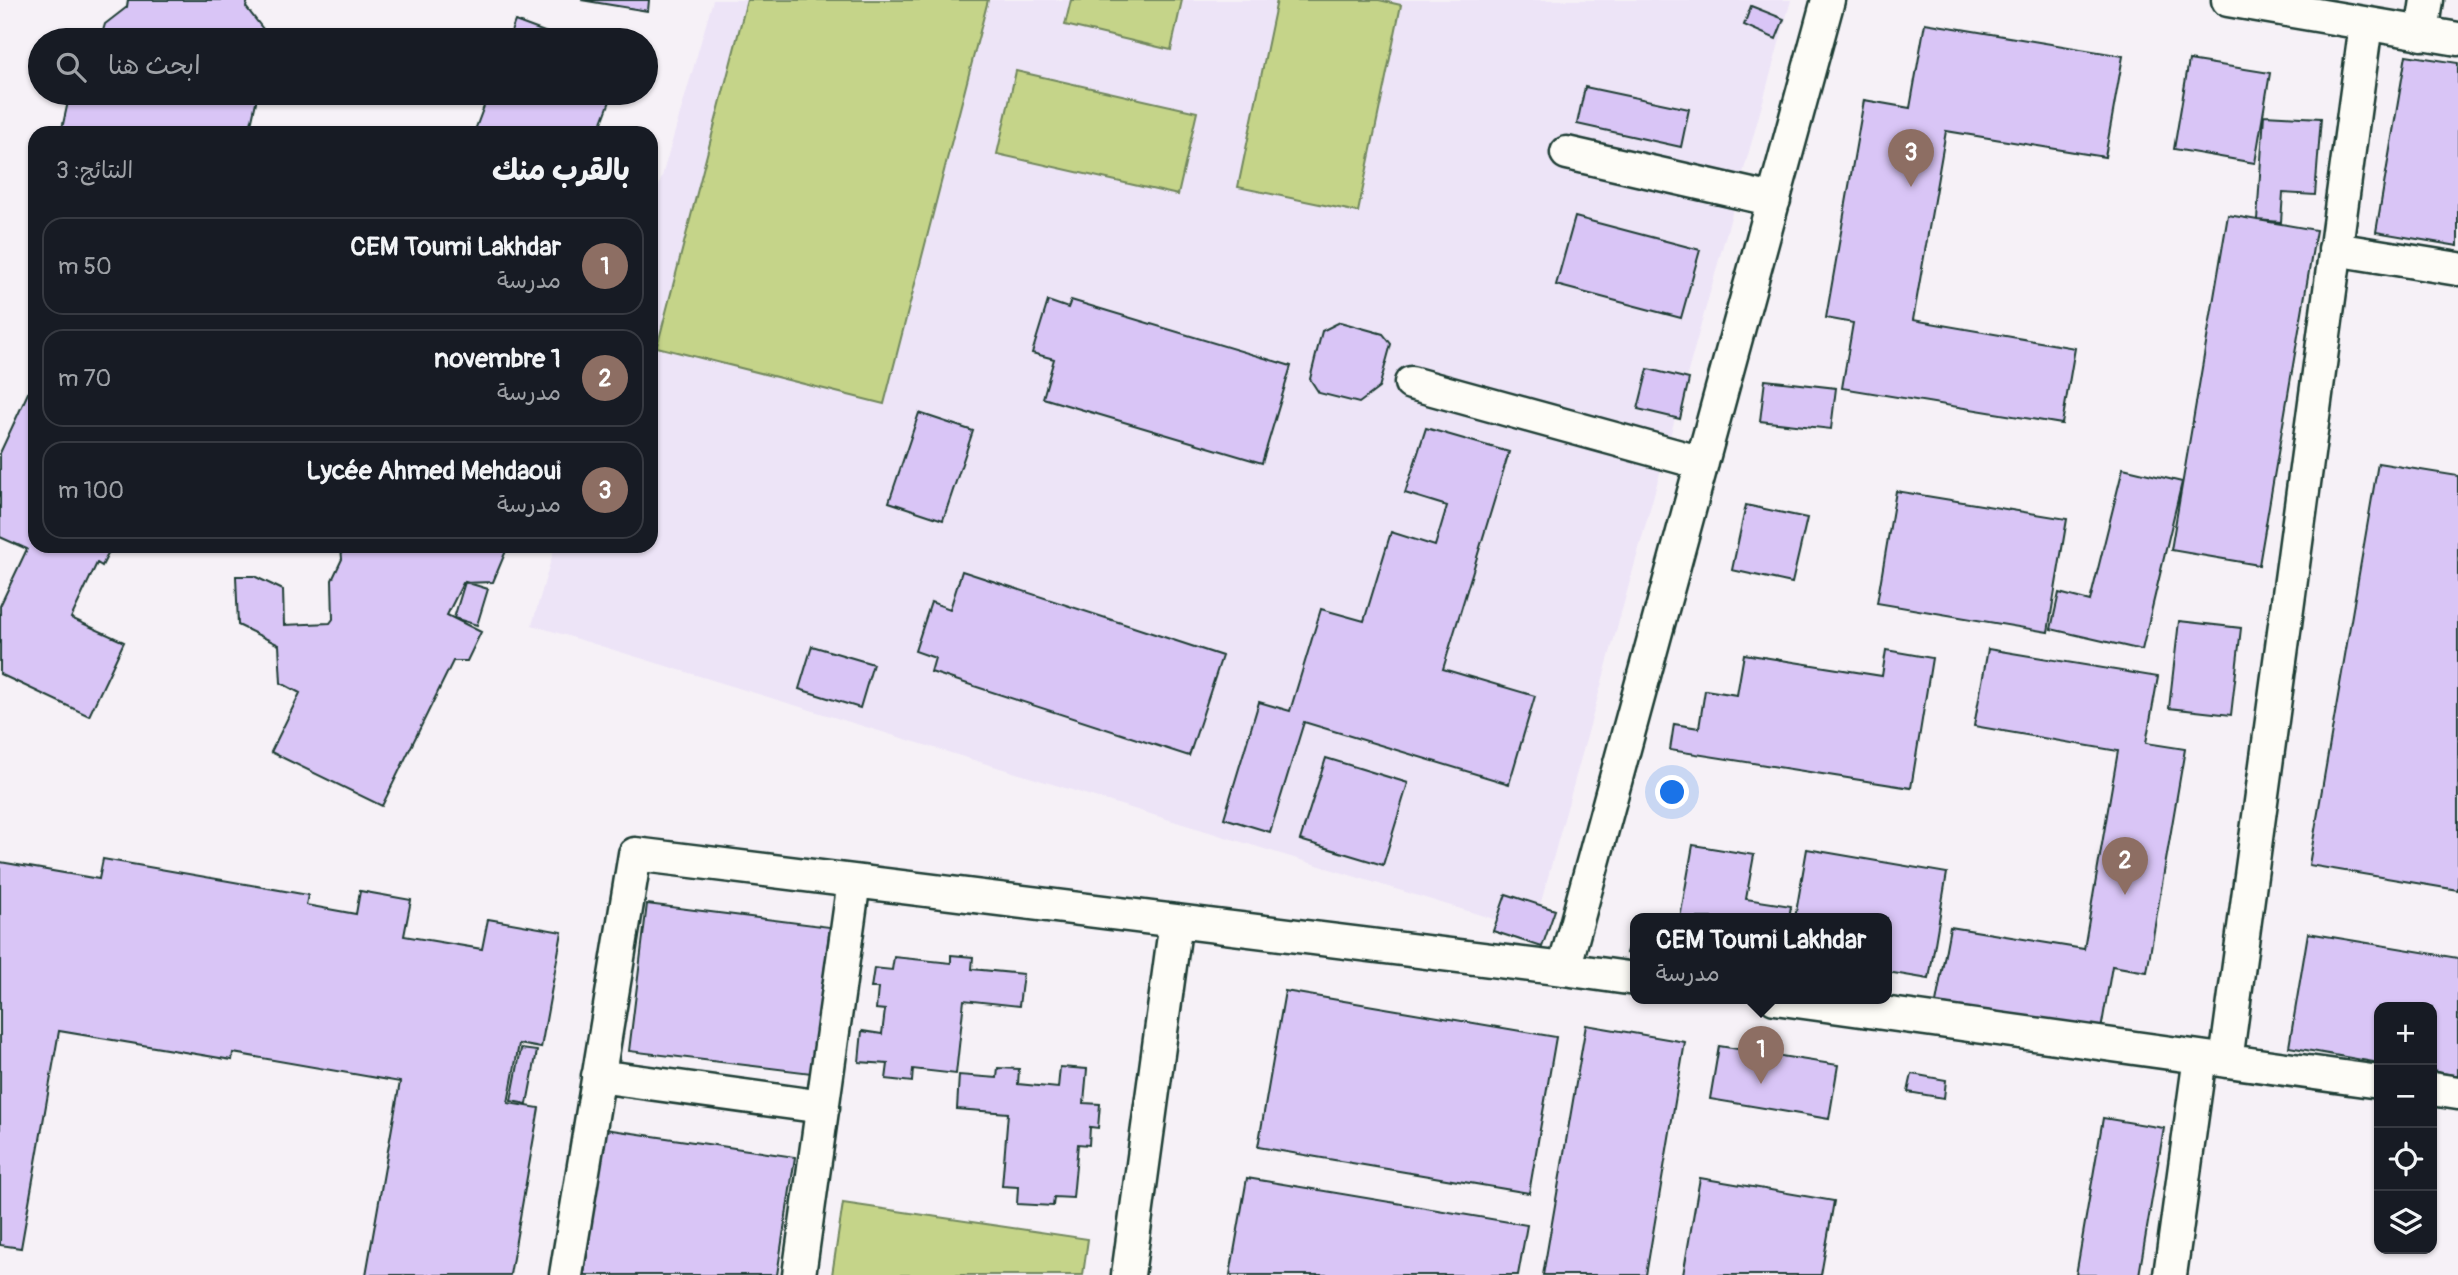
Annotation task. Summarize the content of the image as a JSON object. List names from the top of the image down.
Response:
{
  "page": {
    "search": "ابحث هنا",
    "heading": ["بالقرب منك", "النتائج: 3"],
    "pins": ["3", "2", "1"],
    "list": [
      {
        "mark": "1",
        "name": "CEM Toumi Lakhdar",
        "note": "مدرسة",
        "value": "50 m"
      },
      {
        "mark": "2",
        "name": "1 novembre",
        "note": "مدرسة",
        "value": "70 m"
      },
      {
        "mark": "3",
        "name": "Lycée Ahmed Mehdaoui",
        "note": "مدرسة",
        "value": "100 m"
      }
    ],
    "popup": ["CEM Toumi Lakhdar", "مدرسة"],
    "map_buttons": ["+", "−"]
  }
}
